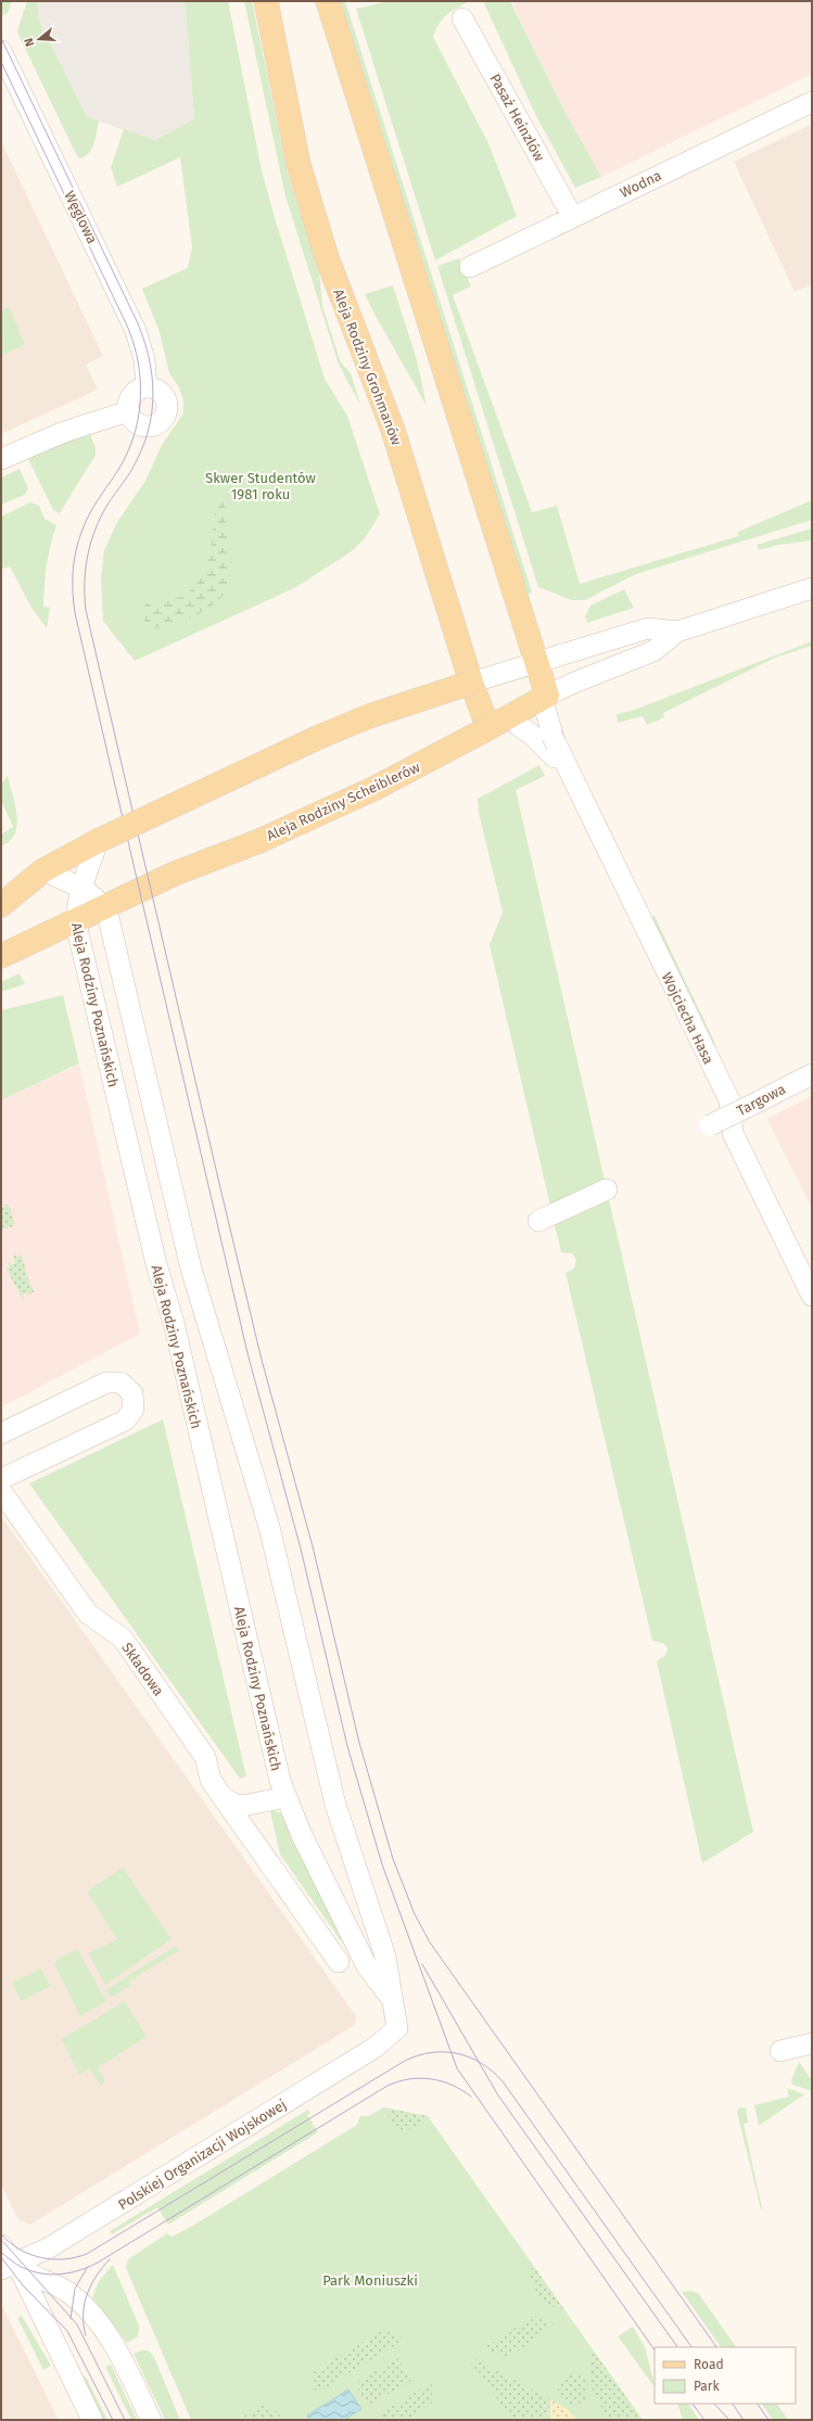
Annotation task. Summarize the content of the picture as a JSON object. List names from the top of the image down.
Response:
{
  "streets": {
    "main road": ["Aleja Rodziny Grohmanów", "Aleja Rodziny Scheiblerów"],
    "street": [
      "Pasaż Heinzlów",
      "Wodna",
      "Węglowa",
      "Aleja Rodziny Poznańskich",
      "Wojciecha Hasa",
      "Targowa",
      "Składowa",
      "Polskiej Organizacji Wojskowej"
    ]
  },
  "crossings": [
    ["Pasaż Heinzlów", "Wodna"],
    ["Aleja Rodziny Grohmanów", "Aleja Rodziny Scheiblerów"],
    ["Aleja Rodziny Scheiblerów", "Aleja Rodziny Poznańskich"],
    ["Aleja Rodziny Poznańskich", "Polskiej Organizacji Wojskowej"],
    ["Wojciecha Hasa", "Targowa"]
  ],
  "parks": ["Skwer Studentów 1981 roku", "Park Moniuszki"],
  "legend": ["Road", "Park"],
  "north": "left"
}
